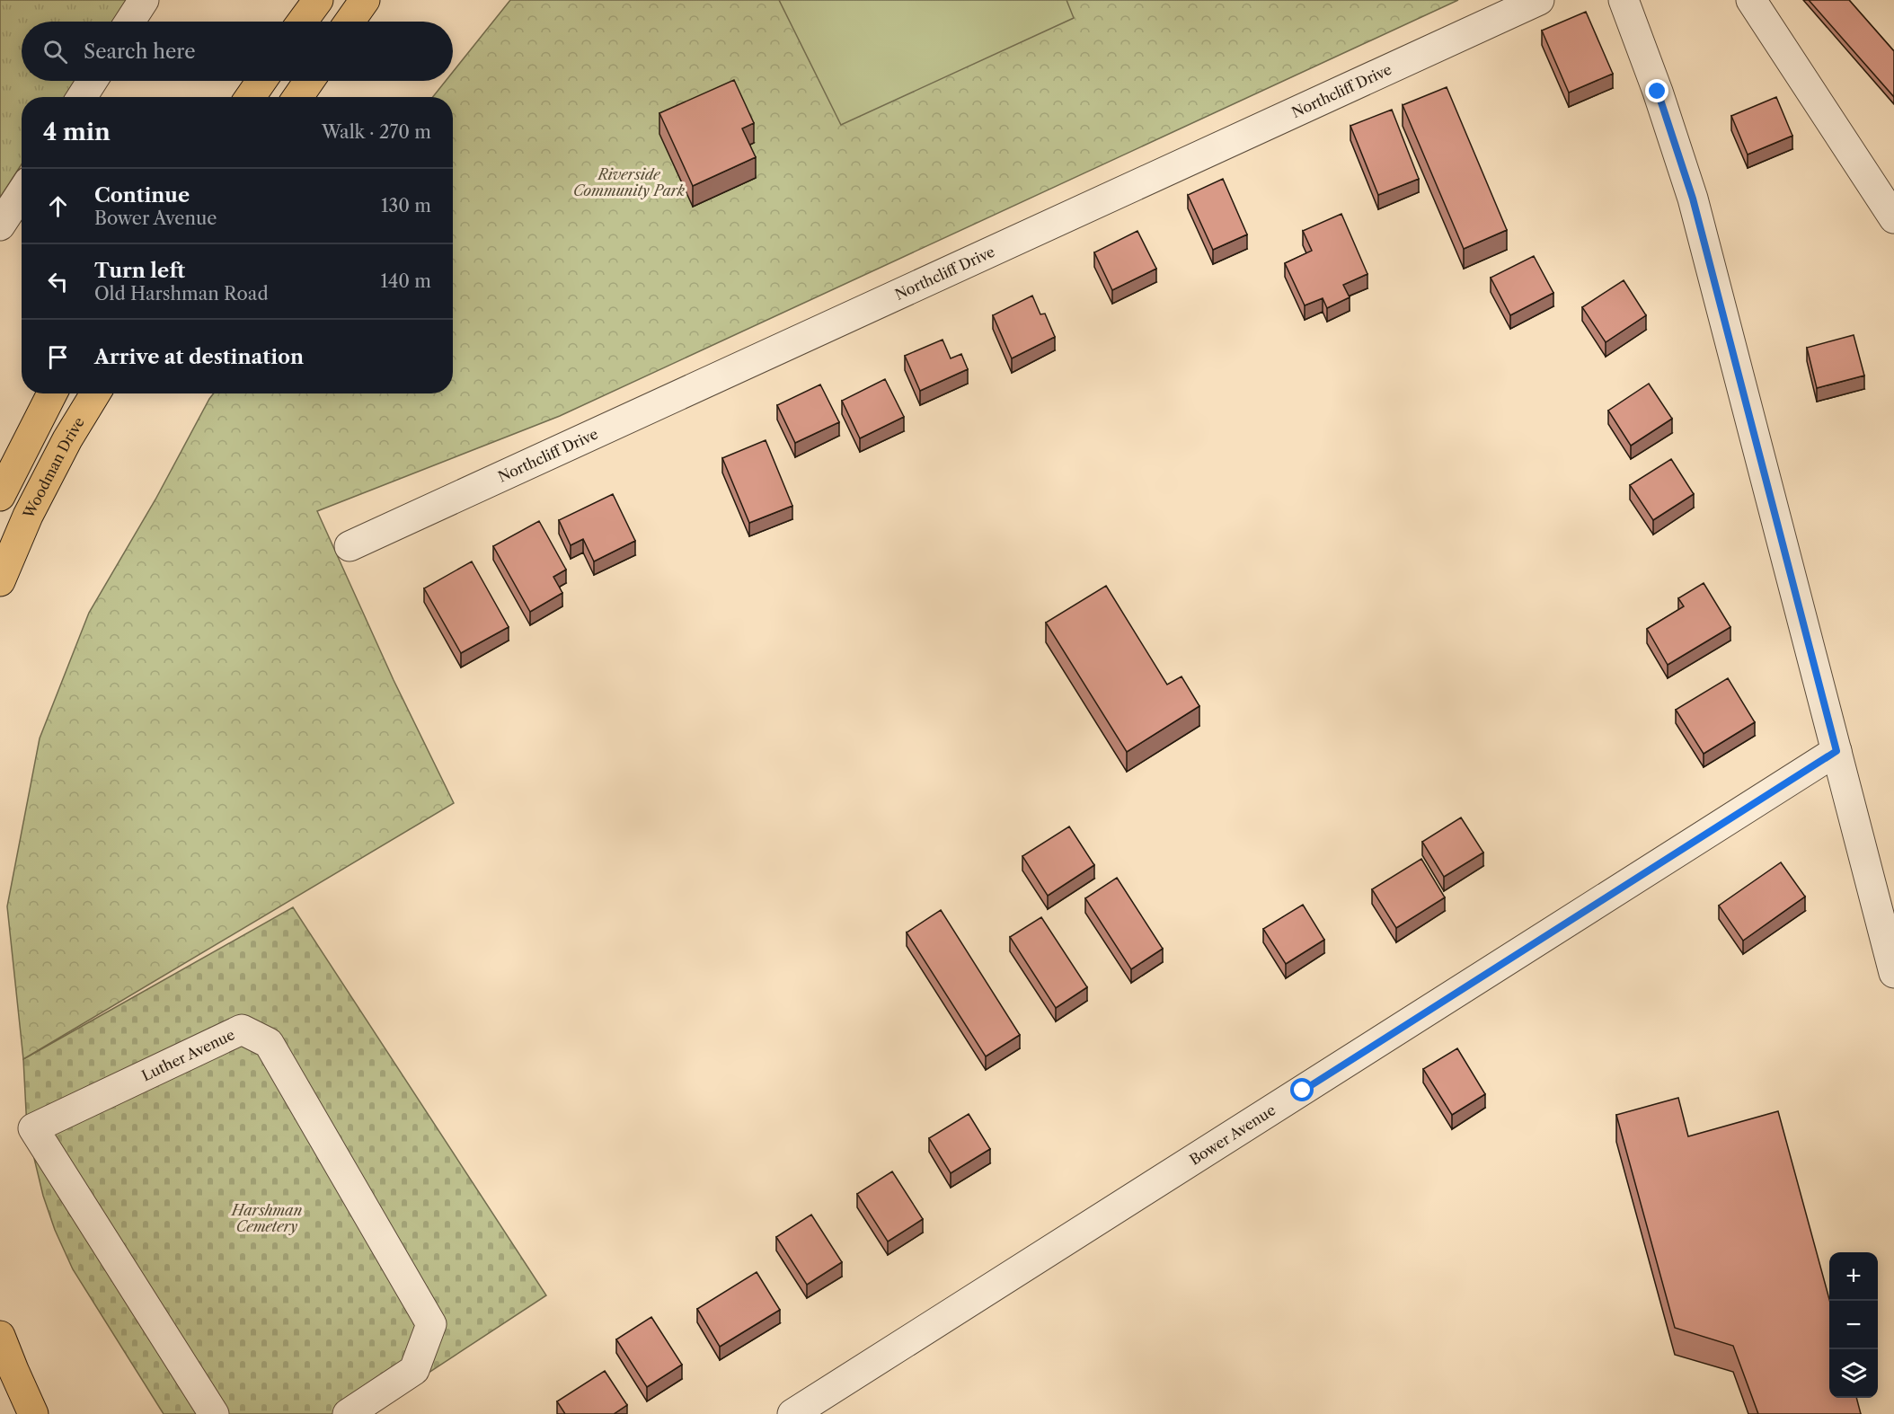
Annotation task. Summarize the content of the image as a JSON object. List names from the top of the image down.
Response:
{
  "streets": {
    "main road": ["Woodman Drive"],
    "street": ["Northcliff Drive", "Luther Avenue", "Bower Avenue"]
  },
  "parks": ["Riverside Community Park", "Harshman Cemetery"],
  "page": {
    "search": "Search here",
    "heading": ["4 min", "Walk · 270 m"],
    "list": [
      ["Continue", "Bower Avenue", "130 m"],
      ["Turn left", "Old Harshman Road", "140 m"],
      "Arrive at destination"
    ],
    "map_buttons": ["+", "−"]
  }
}
